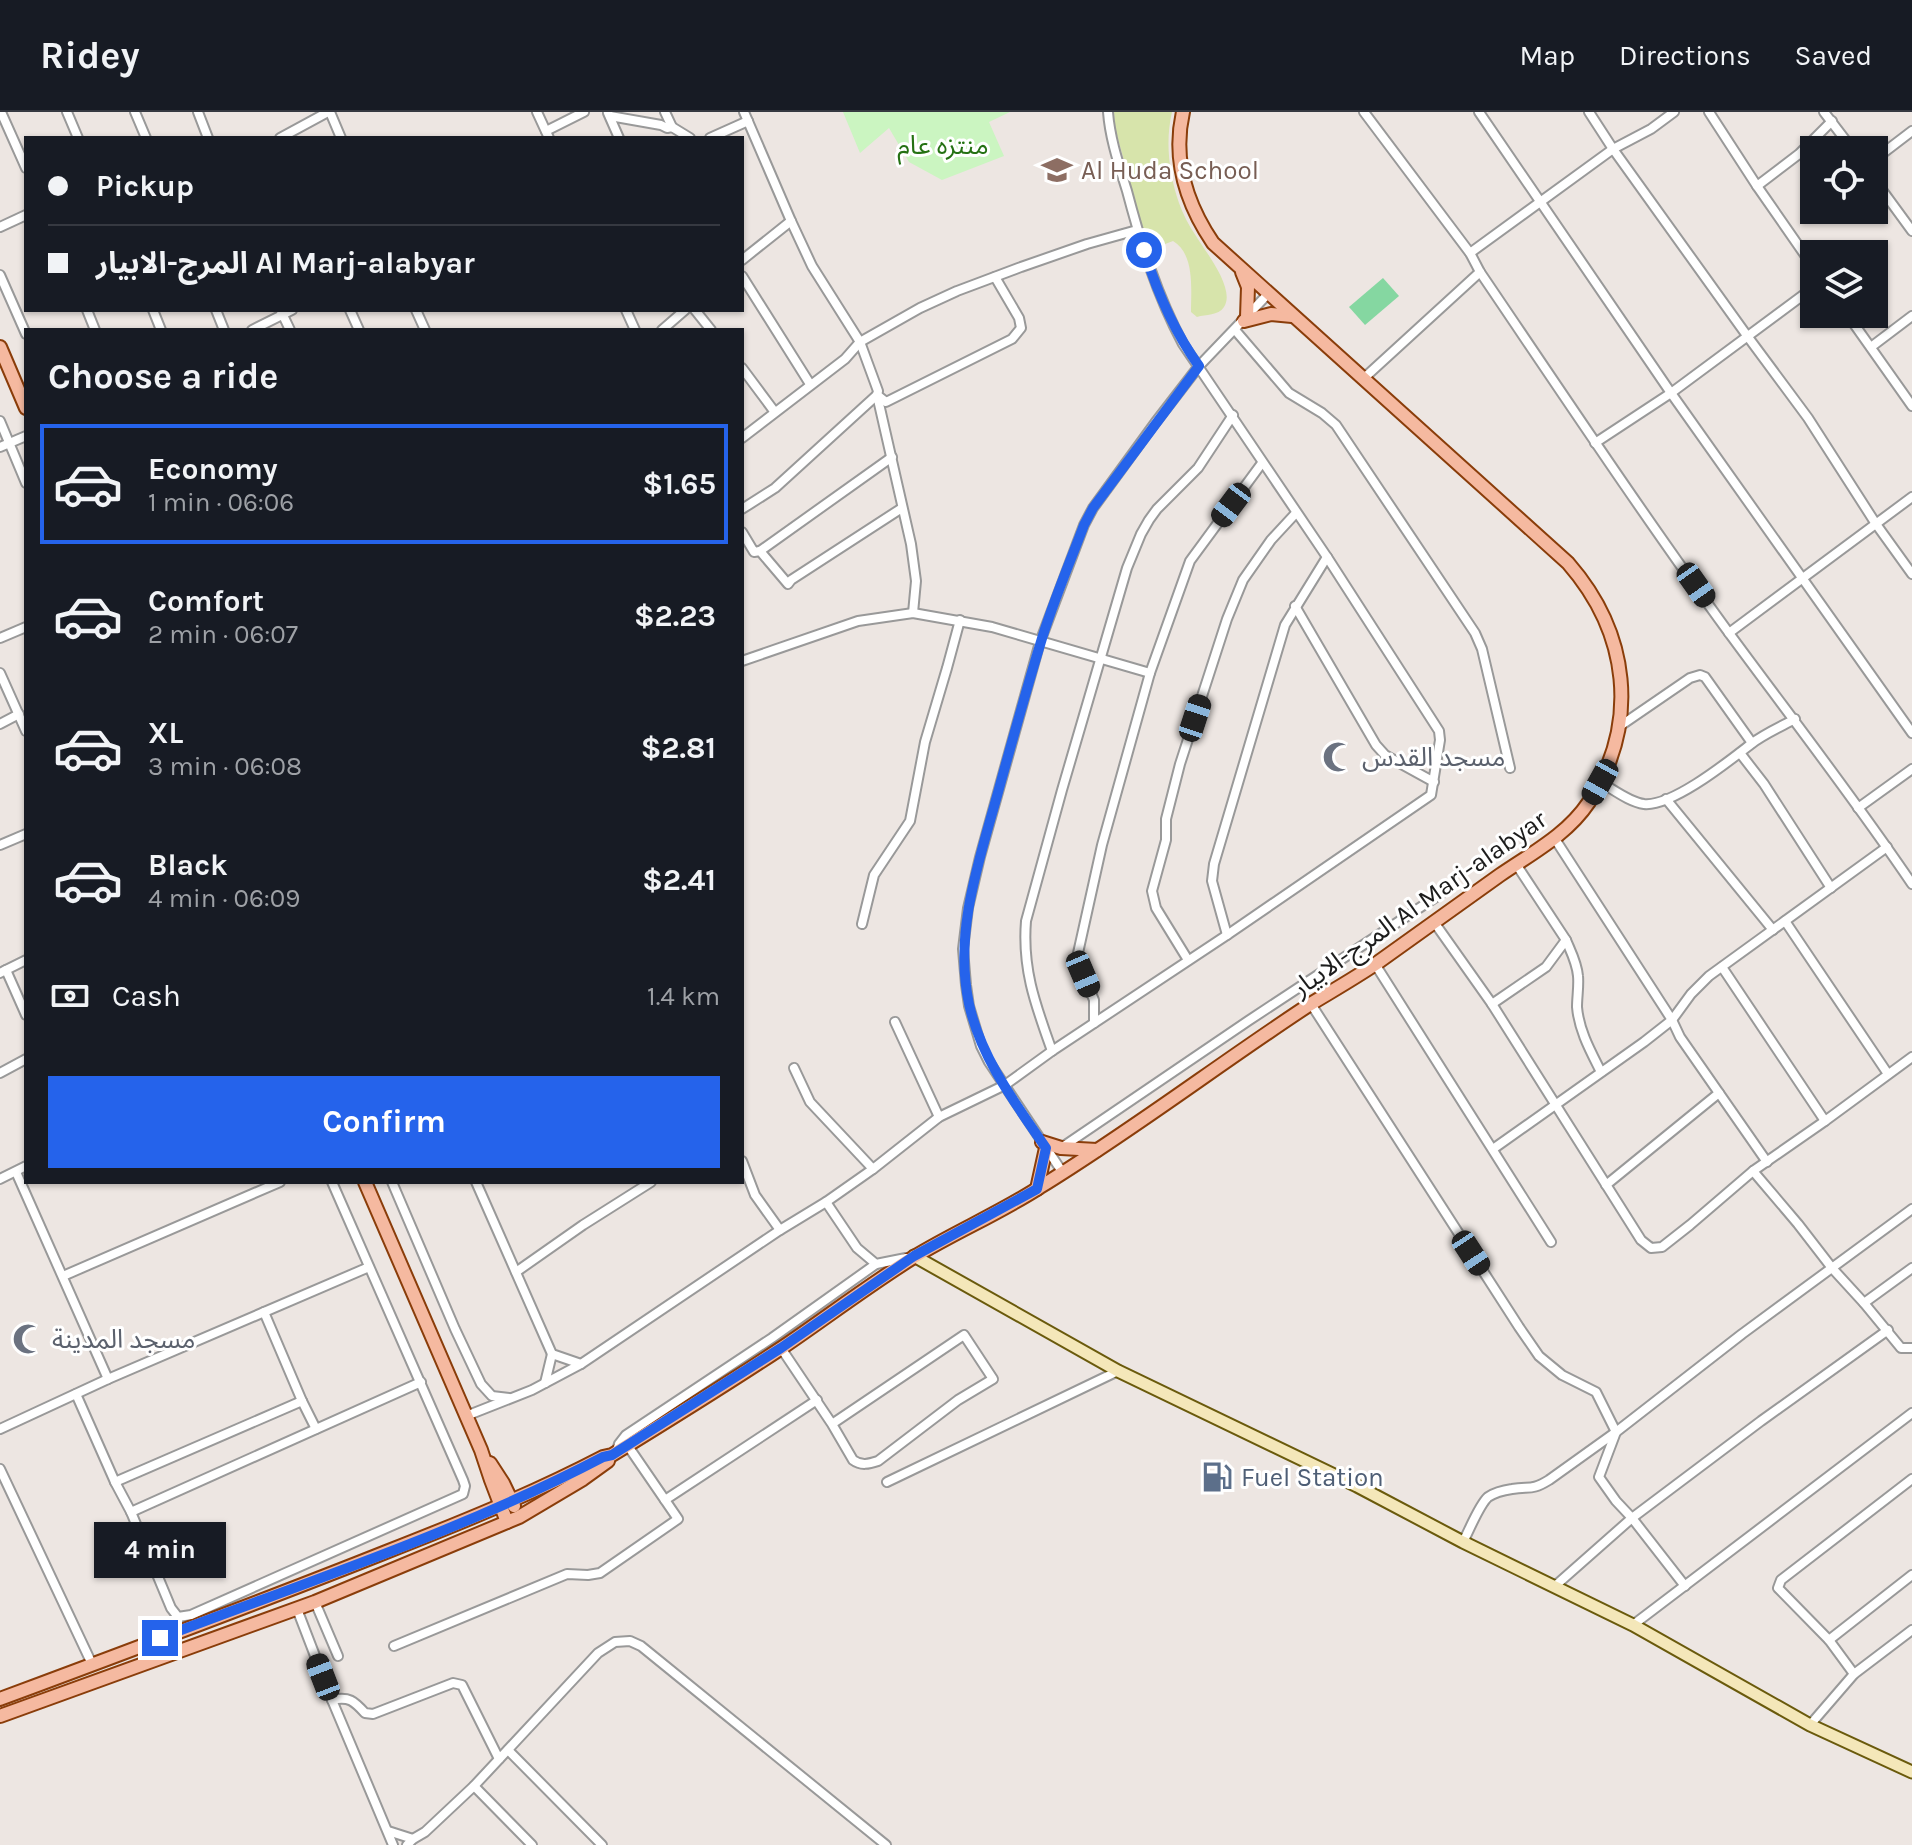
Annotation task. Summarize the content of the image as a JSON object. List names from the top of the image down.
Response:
{
  "streets": {
    "main road": ["المرج-الابيار Al Marj-alabyar"]
  },
  "parks": ["منتزه عام"],
  "places": {
    "school or university": ["Al Huda School"],
    "mosque": ["مسجد القدس", "مسجد المدينة"],
    "fuel station": ["Fuel Station"]
  },
  "page": {
    "header": "Ridey",
    "nav": ["Map", "Directions", "Saved"],
    "banner": ["Pickup", "المرج-الابيار Al Marj-alabyar"],
    "heading": "Choose a ride",
    "list": [
      {
        "name": "Economy",
        "note": "1 min · 06:06",
        "value": "$1.65"
      },
      {
        "name": "Comfort",
        "note": "2 min · 06:07",
        "value": "$2.23"
      },
      {
        "name": "XL",
        "note": "3 min · 06:08",
        "value": "$2.81"
      },
      {
        "name": "Black",
        "note": "4 min · 06:09",
        "value": "$2.41"
      }
    ],
    "pay": ["Cash", "1.4 km"],
    "buttons": "Confirm",
    "bubble": "4 min"
  }
}
